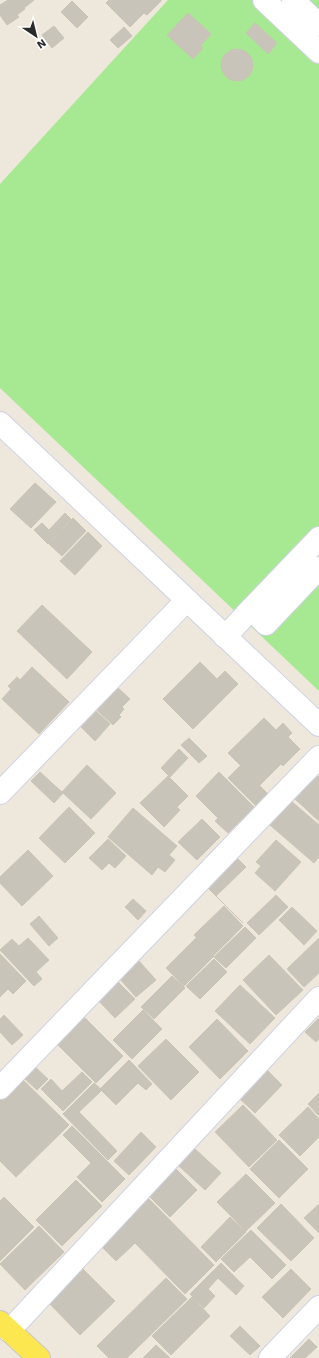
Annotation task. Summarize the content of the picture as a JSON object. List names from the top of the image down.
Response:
{
  "north": "bottom right"
}
